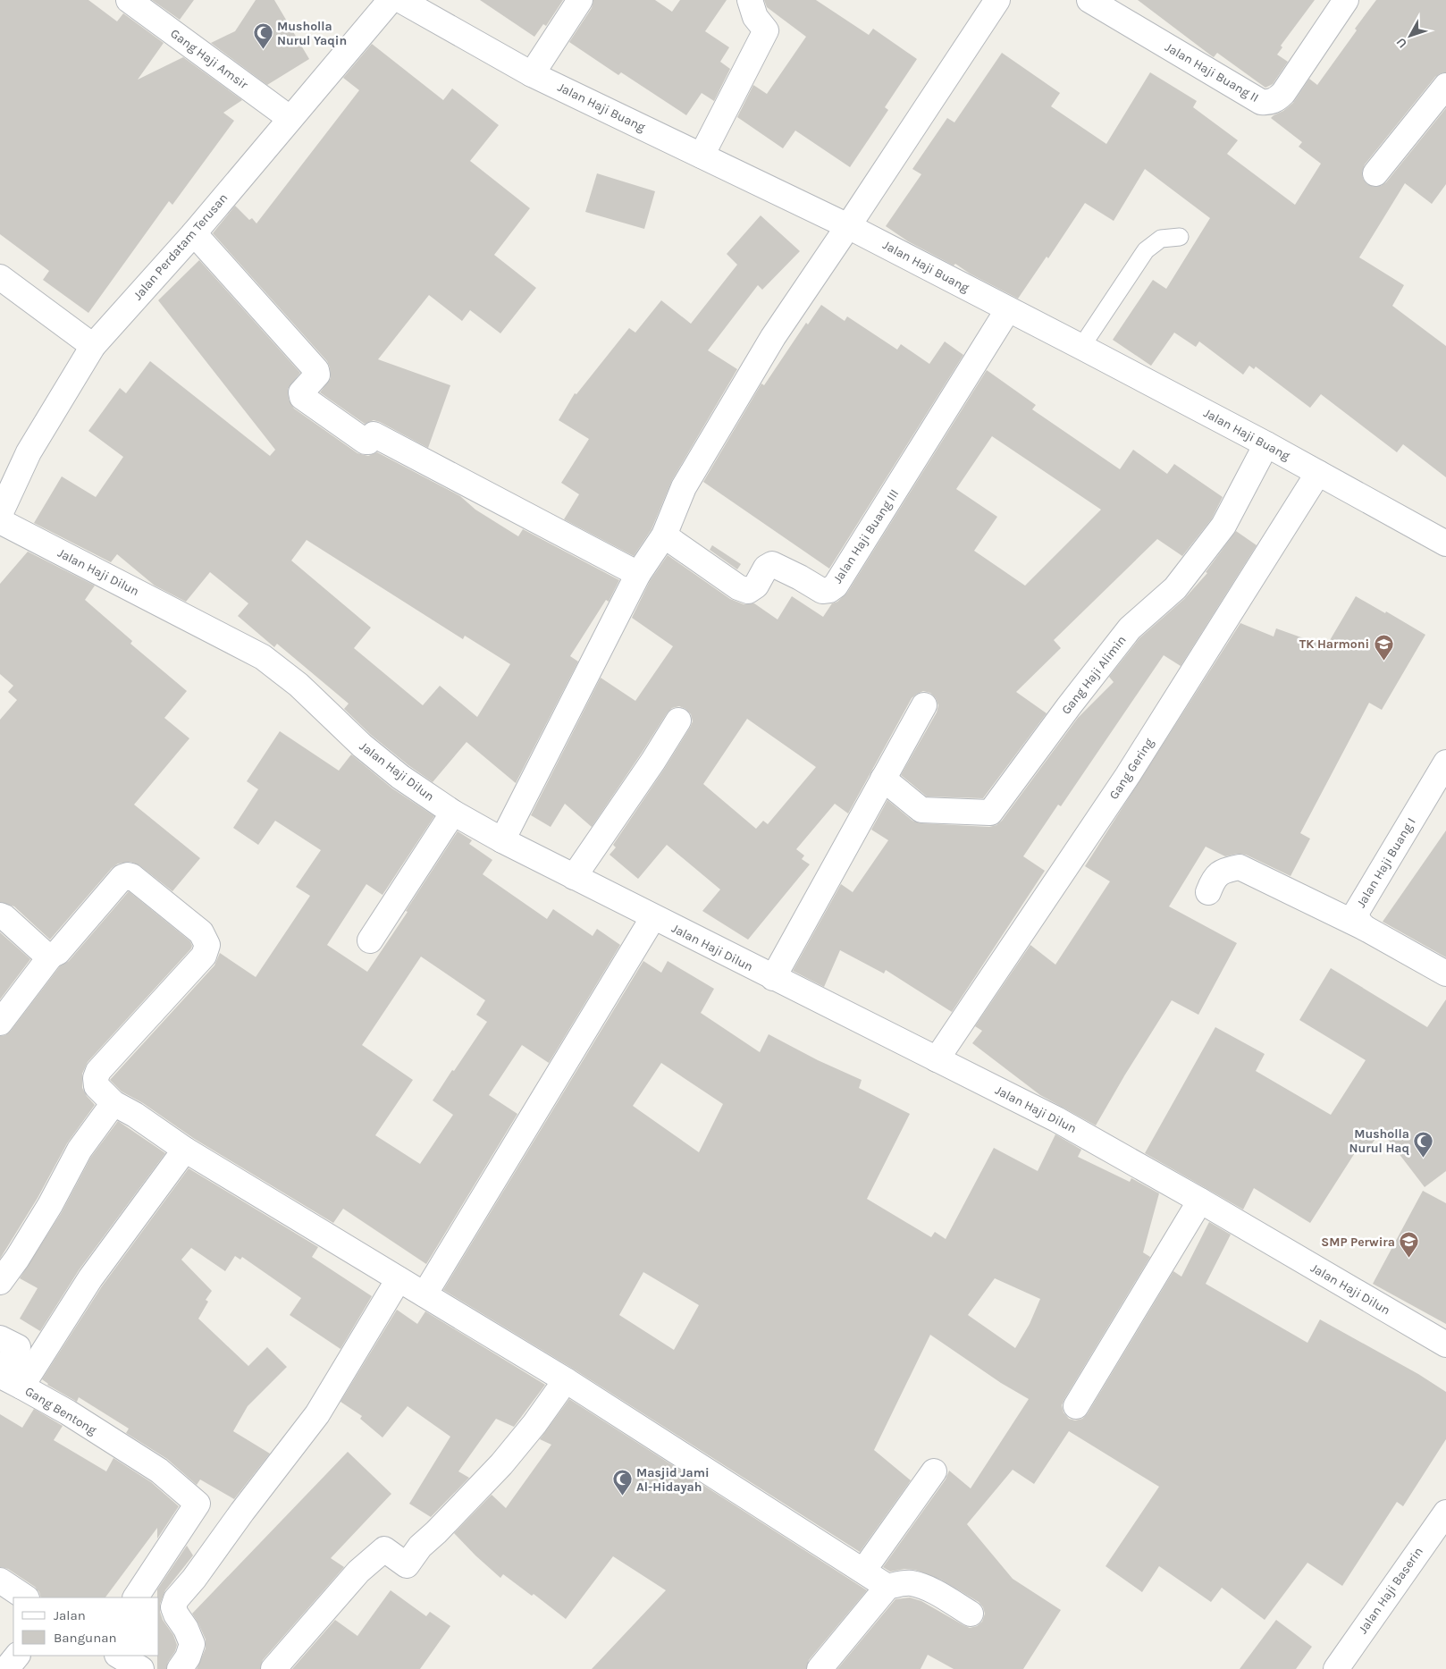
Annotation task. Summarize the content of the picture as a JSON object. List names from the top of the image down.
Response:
{
  "streets": {
    "street": [
      "Gang Haji Amsir",
      "Jalan Haji Buang II",
      "Jalan Haji Buang",
      "Jalan Perdatam Terusan",
      "Jalan Haji Buang III",
      "Jalan Haji Dilun",
      "Gang Haji Alimin",
      "Gang Gering",
      "Jalan Haji Buang I",
      "Gang Bentong",
      "Jalan Haji Baserin"
    ]
  },
  "crossings": [
    ["Gang Haji Amsir", "Jalan Perdatam Terusan"],
    ["Jalan Haji Buang", "Jalan Haji Buang III"],
    ["Jalan Haji Buang", "Gang Haji Alimin"],
    ["Jalan Haji Buang", "Gang Gering"],
    ["Jalan Haji Dilun", "Gang Gering"]
  ],
  "places": {
    "mosque": ["Musholla Nurul Yaqin", "Musholla Nurul Haq", "Masjid Jami Al-Hidayah"],
    "school or university": ["TK Harmoni", "SMP Perwira"]
  },
  "legend": ["Jalan", "Bangunan"],
  "north": "bottom left"
}
